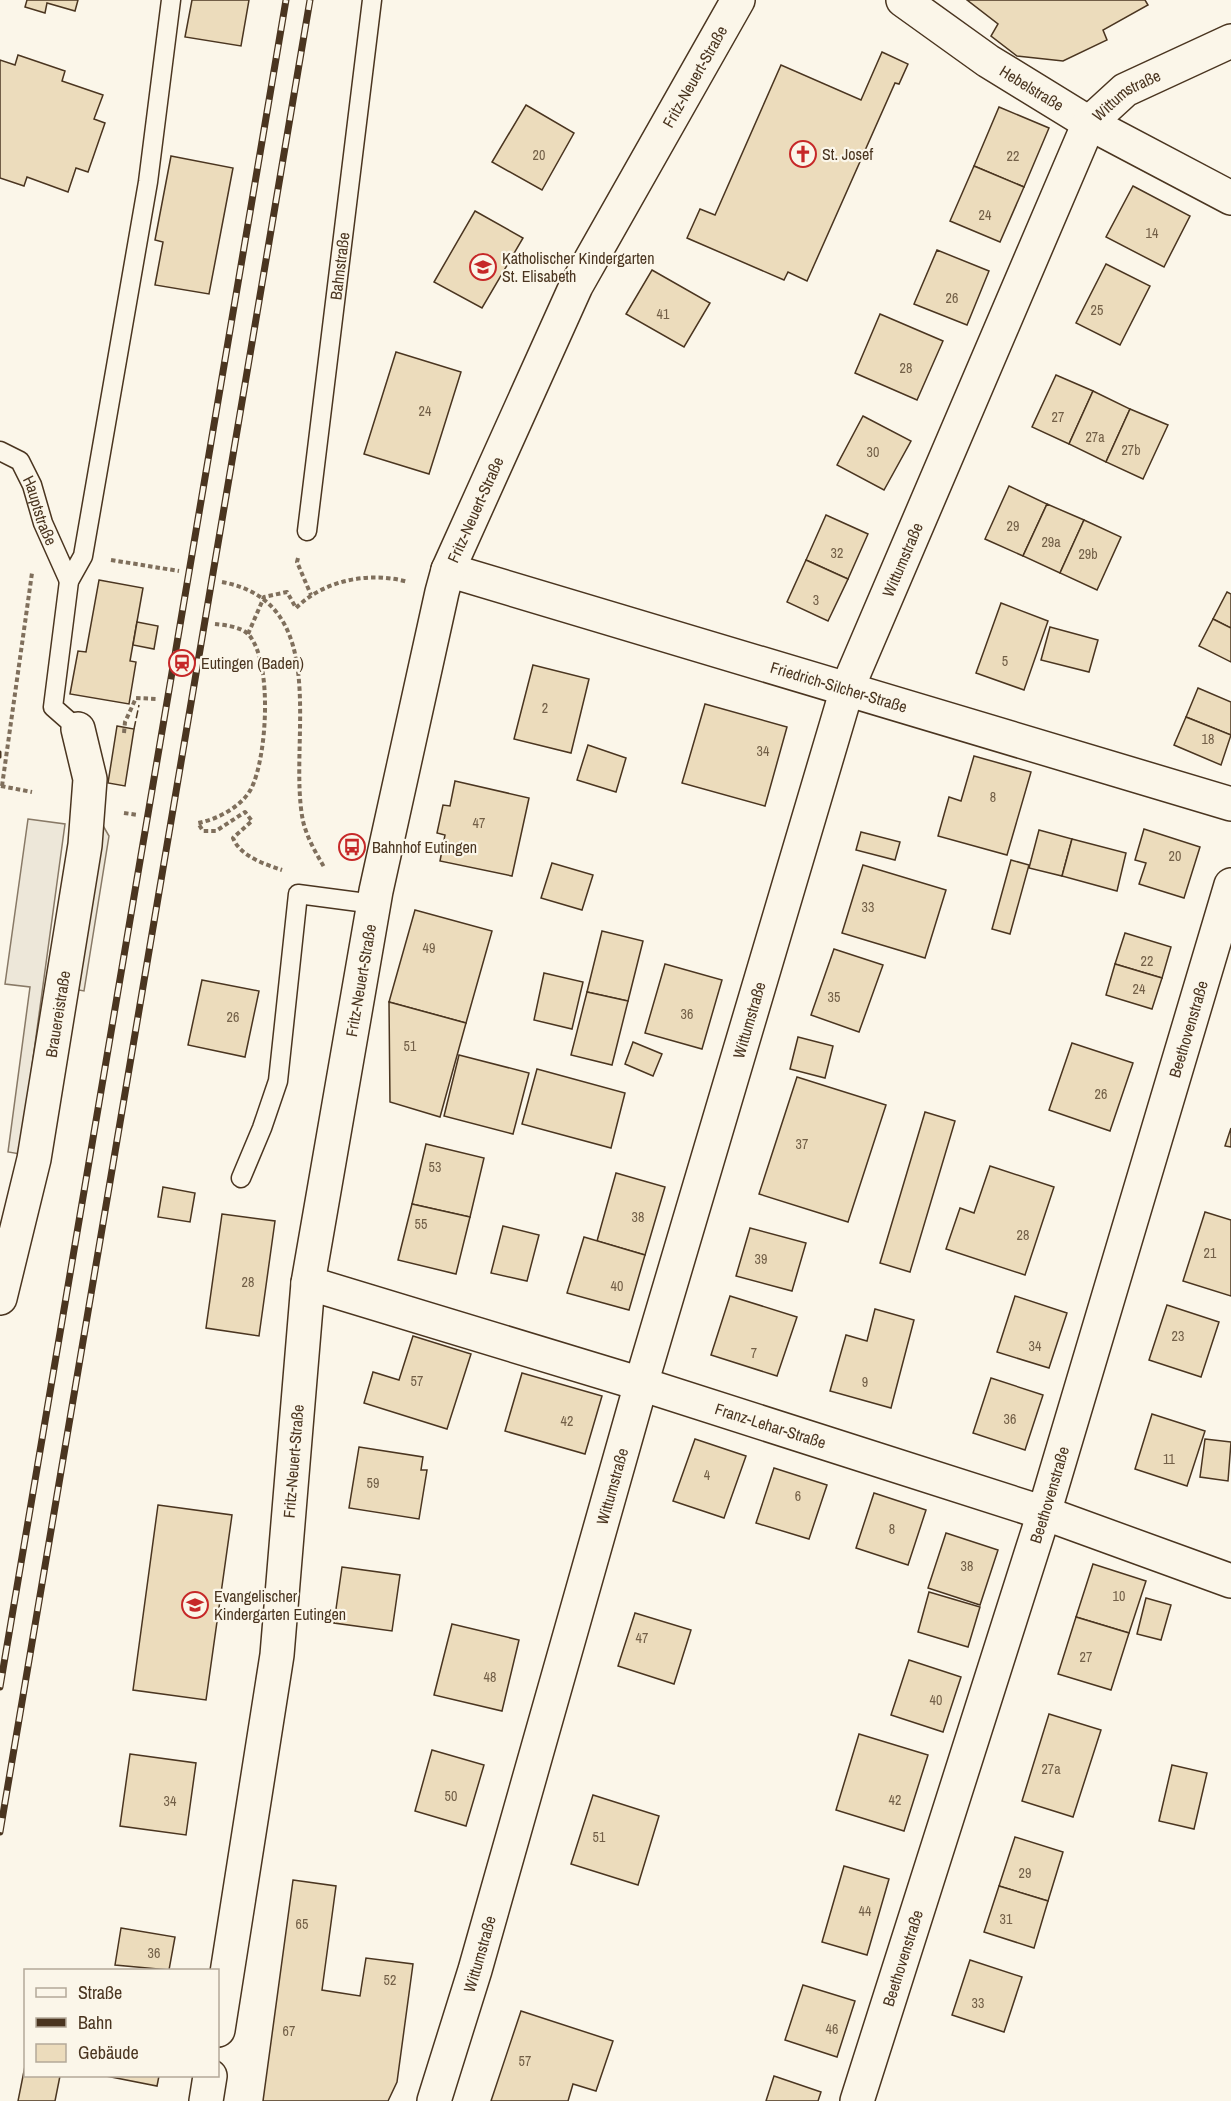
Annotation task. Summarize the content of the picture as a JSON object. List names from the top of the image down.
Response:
{
  "streets": {
    "street": [
      "Fritz-Neuert-Straße",
      "Hebelstraße",
      "Wittumstraße",
      "Friedrich-Silcher-Straße",
      "Brauereistraße",
      "Beethovenstraße",
      "Franz-Lehar-Straße"
    ],
    "lane": ["Bahnstraße", "Hauptstraße"]
  },
  "crossings": [
    ["Fritz-Neuert-Straße", "Friedrich-Silcher-Straße"],
    ["Fritz-Neuert-Straße", "Franz-Lehar-Straße"],
    ["Hebelstraße", "Wittumstraße"],
    ["Wittumstraße", "Friedrich-Silcher-Straße"],
    ["Wittumstraße", "Franz-Lehar-Straße"],
    ["Beethovenstraße", "Franz-Lehar-Straße"]
  ],
  "places": {
    "church": ["St. Josef"],
    "school or university": ["Katholischer Kindergarten St. Elisabeth", "Evangelischer Kindergarten Eutingen"],
    "station": ["Eutingen (Baden)"],
    "bus stop": ["Bahnhof Eutingen"]
  },
  "house_numbers": [
    "20",
    "22",
    "24",
    "14",
    "26",
    "25",
    "41",
    "28",
    "24",
    "27",
    "27a",
    "27b",
    "30",
    "29",
    "29a",
    "32",
    "29b",
    "3",
    "5",
    "2",
    "18",
    "34",
    "8",
    "47",
    "20",
    "33",
    "49",
    "22",
    "24",
    "35",
    "36",
    "26",
    "51",
    "26",
    "37",
    "53",
    "38",
    "55",
    "28",
    "21",
    "39",
    "28",
    "40",
    "23",
    "34",
    "7",
    "57",
    "9",
    "36",
    "42",
    "11",
    "4",
    "59",
    "6",
    "8",
    "38",
    "10",
    "47",
    "27",
    "48",
    "40",
    "27a",
    "50",
    "42",
    "34",
    "51",
    "29",
    "44",
    "31",
    "65",
    "36",
    "52",
    "33",
    "46",
    "67",
    "57"
  ],
  "legend": ["Straße", "Bahn", "Gebäude"]
}
